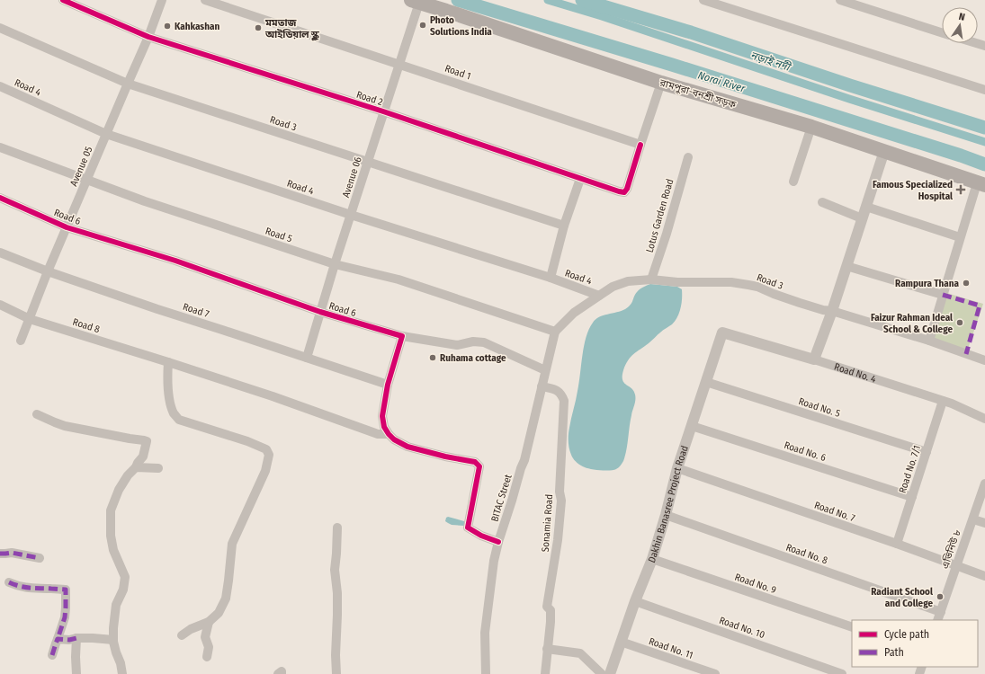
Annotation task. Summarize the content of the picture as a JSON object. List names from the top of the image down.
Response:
{
  "streets": {
    "main road": ["রামপুরা-বনশ্রী সড়ক"],
    "street": [
      "Road 1",
      "Road 4",
      "Road 2",
      "Road 3",
      "Avenue 05",
      "Avenue 06",
      "Lotus Garden Road",
      "Road 6",
      "Road 5",
      "Road 7",
      "Road 8",
      "Road No. 4",
      "Road No. 5",
      "Road No. 6",
      "Road No. 7/1",
      "BITAC Street",
      "Dakhin Banasree Project Road",
      "Road No. 7",
      "Sonamia Road",
      "এভিনিউ ৮",
      "Road No. 8",
      "Road No. 9",
      "Road No. 10",
      "Road No. 11"
    ]
  },
  "crossings": [
    ["Road 1", "Road 2"],
    ["Road 1", "Avenue 06"],
    ["Road 4", "Road 3"],
    ["Road 4", "Avenue 05"],
    ["Road 4", "Avenue 06"],
    ["রামপুরা-বনশ্রী সড়ক", "Avenue 06"],
    ["Road 2", "Avenue 05"],
    ["Road 2", "Avenue 06"],
    ["Road 3", "Avenue 05"],
    ["Road 3", "Avenue 06"],
    ["Road 3", "Lotus Garden Road"],
    ["Road 3", "Road 5"],
    ["Road 3", "BITAC Street"],
    ["Avenue 05", "Road 6"],
    ["Avenue 05", "Road 5"],
    ["Avenue 05", "Road 7"],
    ["Avenue 05", "Road 8"],
    ["Avenue 06", "Road 6"],
    ["Avenue 06", "Road 5"],
    ["Avenue 06", "Road 7"],
    ["Road 6", "BITAC Street"],
    ["Road 5", "BITAC Street"],
    ["Road No. 4", "Road No. 7/1"],
    ["Road No. 4", "Dakhin Banasree Project Road"],
    ["Road No. 5", "Road No. 7/1"],
    ["Road No. 5", "Dakhin Banasree Project Road"],
    ["Road No. 6", "Road No. 7/1"],
    ["Road No. 6", "Dakhin Banasree Project Road"],
    ["Road No. 7/1", "Road No. 7"],
    ["BITAC Street", "Sonamia Road"],
    ["Dakhin Banasree Project Road", "Road No. 7"],
    ["Dakhin Banasree Project Road", "Road No. 8"],
    ["Dakhin Banasree Project Road", "Road No. 9"],
    ["Dakhin Banasree Project Road", "Road No. 10"],
    ["Dakhin Banasree Project Road", "Road No. 11"],
    ["Road No. 7", "এভিনিউ ৮"],
    ["এভিনিউ ৮", "Road No. 8"]
  ],
  "water": ["নড়াই নদী", "Norai River"],
  "places": {
    "other": [
      "Photo Solutions India",
      "Kahkashan",
      "মমতাজ আইডিয়াল স্কুল",
      "Rampura Thana",
      "Faizur Rahman Ideal School & College",
      "Ruhama cottage",
      "Radiant School and College"
    ],
    "health": ["Famous Specialized Hospital"]
  },
  "legend": ["Cycle path", "Path"],
  "north": "top"
}
